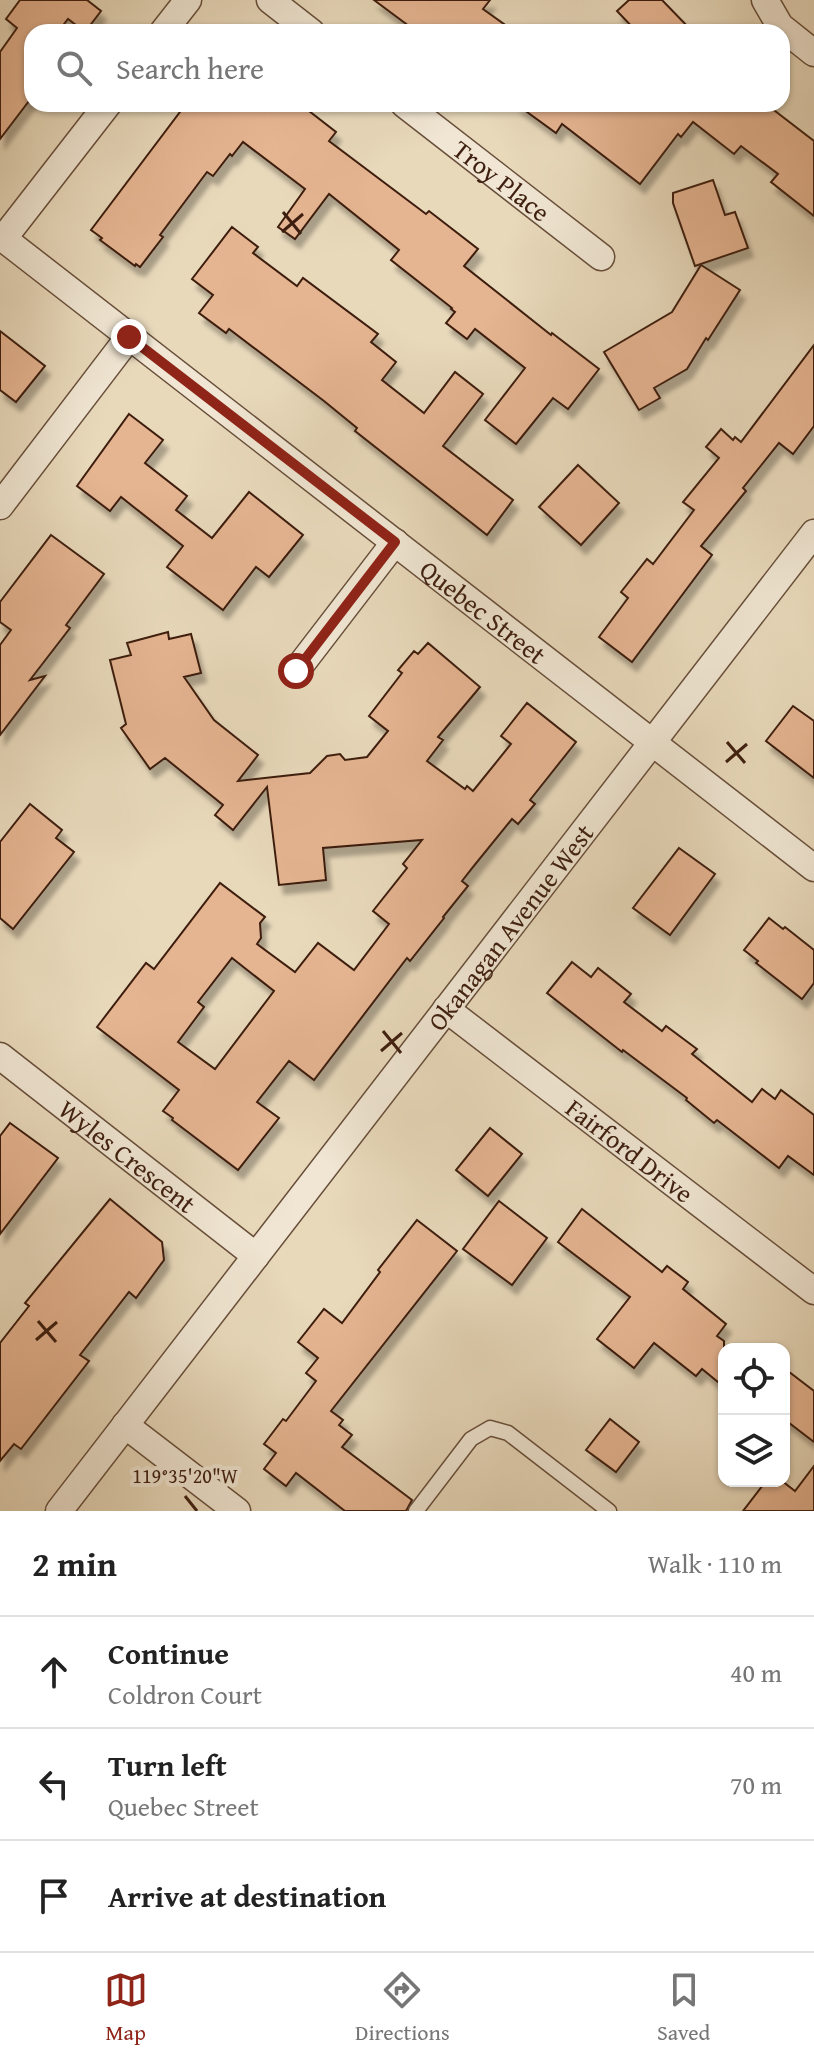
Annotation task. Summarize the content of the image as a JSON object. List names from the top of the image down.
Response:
{
  "streets": {
    "street": [
      "Troy Place",
      "Quebec Street",
      "Okanagan Avenue West",
      "Fairford Drive",
      "Wyles Crescent"
    ]
  },
  "crossings": [
    ["Quebec Street", "Okanagan Avenue West"],
    ["Okanagan Avenue West", "Fairford Drive"],
    ["Okanagan Avenue West", "Wyles Crescent"]
  ],
  "page": {
    "search": "Search here",
    "heading": ["2 min", "Walk · 110 m"],
    "list": [
      ["Continue", "Coldron Court", "40 m"],
      ["Turn left", "Quebec Street", "70 m"],
      "Arrive at destination"
    ],
    "nav": ["Map", "Directions", "Saved"]
  },
  "coordinates": ["119°35'20\"W"]
}
